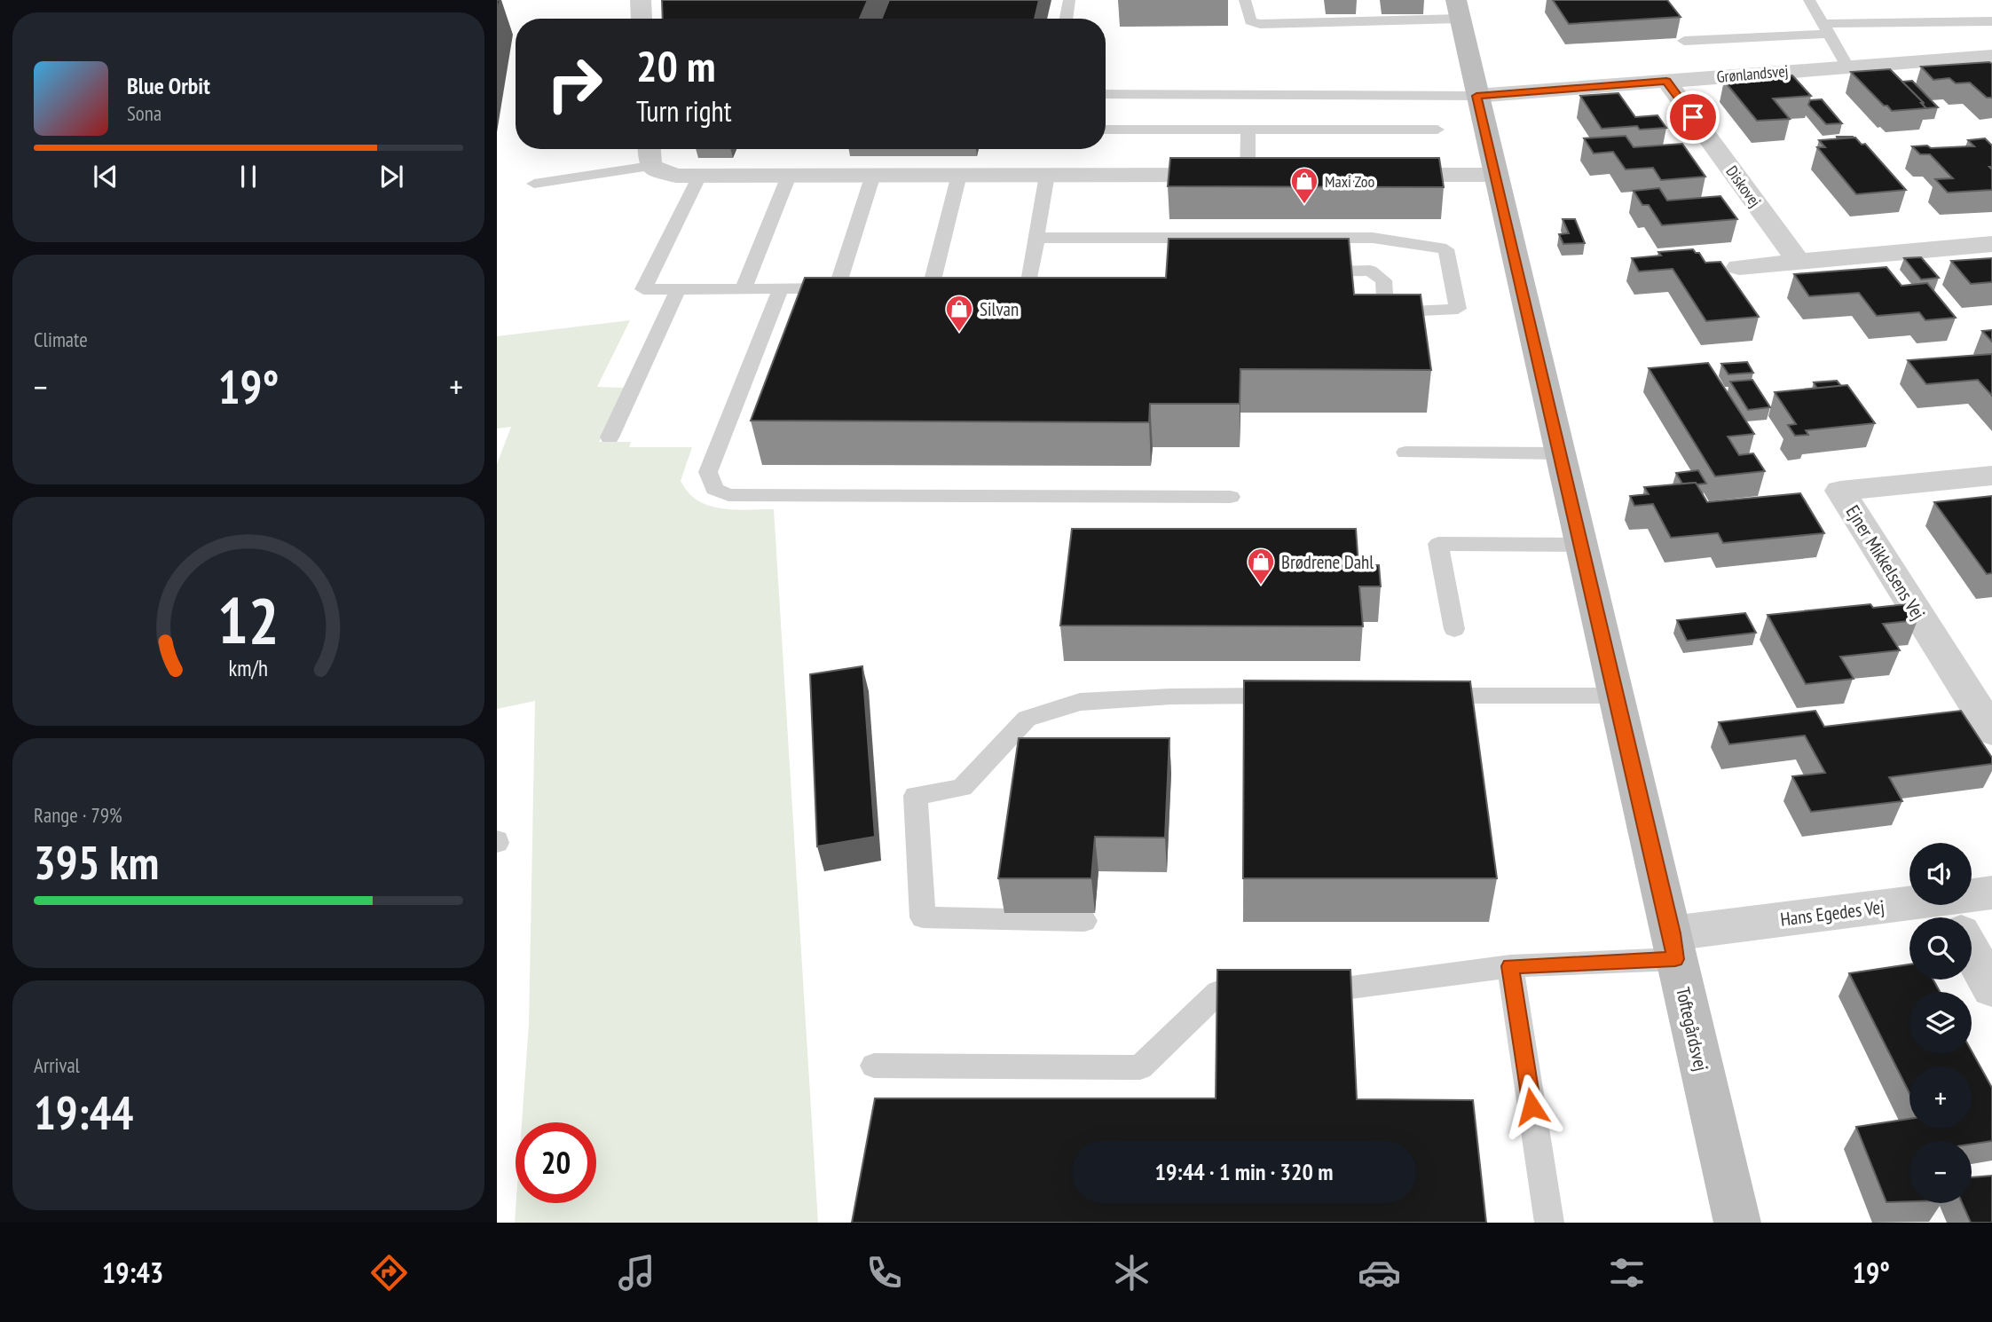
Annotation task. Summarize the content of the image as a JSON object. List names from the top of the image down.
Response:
{
  "streets": {
    "street": [
      "Grønlandsvej",
      "Diskovej",
      "Ejner Mikkelsens Vej",
      "Hans Egedes Vej",
      "Toftegårdsvej"
    ]
  },
  "crossings": [
    ["Grønlandsvej", "Diskovej"],
    ["Grønlandsvej", "Toftegårdsvej"],
    ["Hans Egedes Vej", "Toftegårdsvej"]
  ],
  "places": {
    "shop": ["Maxi Zoo", "Silvan", "Brødrene Dahl"]
  },
  "page": {
    "turn": ["20 m", "Turn right"],
    "song": ["Blue Orbit", "Sona"],
    "tile": [
      "Climate",
      ["Range · 79%", "395 km"],
      ["Arrival", "19:44"]
    ],
    "heat": ["−", "19°", "+"],
    "map_buttons": ["+", "−"],
    "limit": "20",
    "trip": "19:44 · 1 min · 320 m",
    "tabs": ["19:43", "19°"],
    "gauge": ["12", "km/h"]
  }
}
